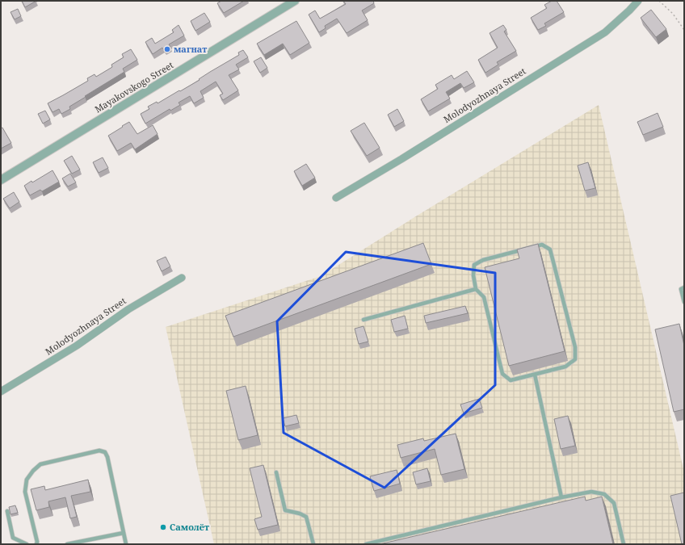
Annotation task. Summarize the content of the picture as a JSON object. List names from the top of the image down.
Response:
{
  "streets": {
    "street": ["Mayakovskogo Street", "Molodyozhnaya Street"]
  },
  "places": ["магнат", "Самолёт"]
}
